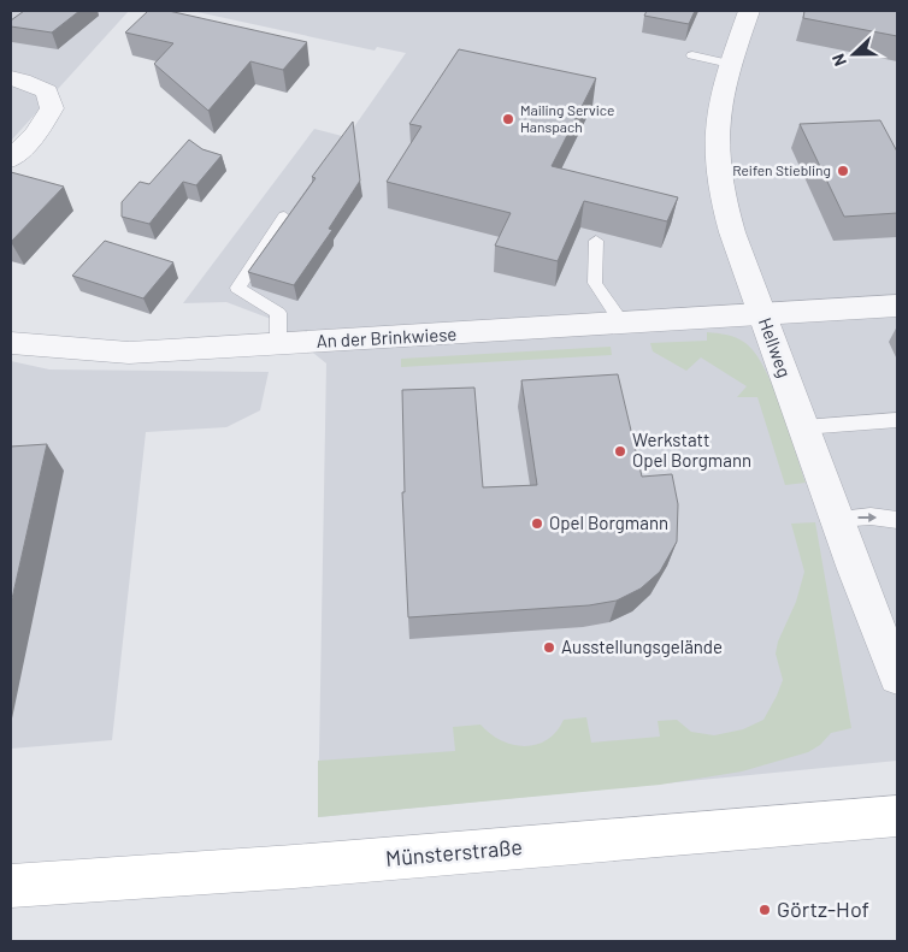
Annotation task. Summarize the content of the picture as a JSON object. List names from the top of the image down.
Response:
{
  "streets": {
    "main road": ["Münsterstraße"],
    "street": ["An der Brinkwiese", "Hellweg"]
  },
  "crossings": [
    ["An der Brinkwiese", "Hellweg"]
  ],
  "places": [
    "Mailing Service Hanspach",
    "Reifen Stiebling",
    "Werkstatt Opel Borgmann",
    "Opel Borgmann",
    "Ausstellungsgelände",
    "Görtz-Hof"
  ],
  "north": "left"
}
